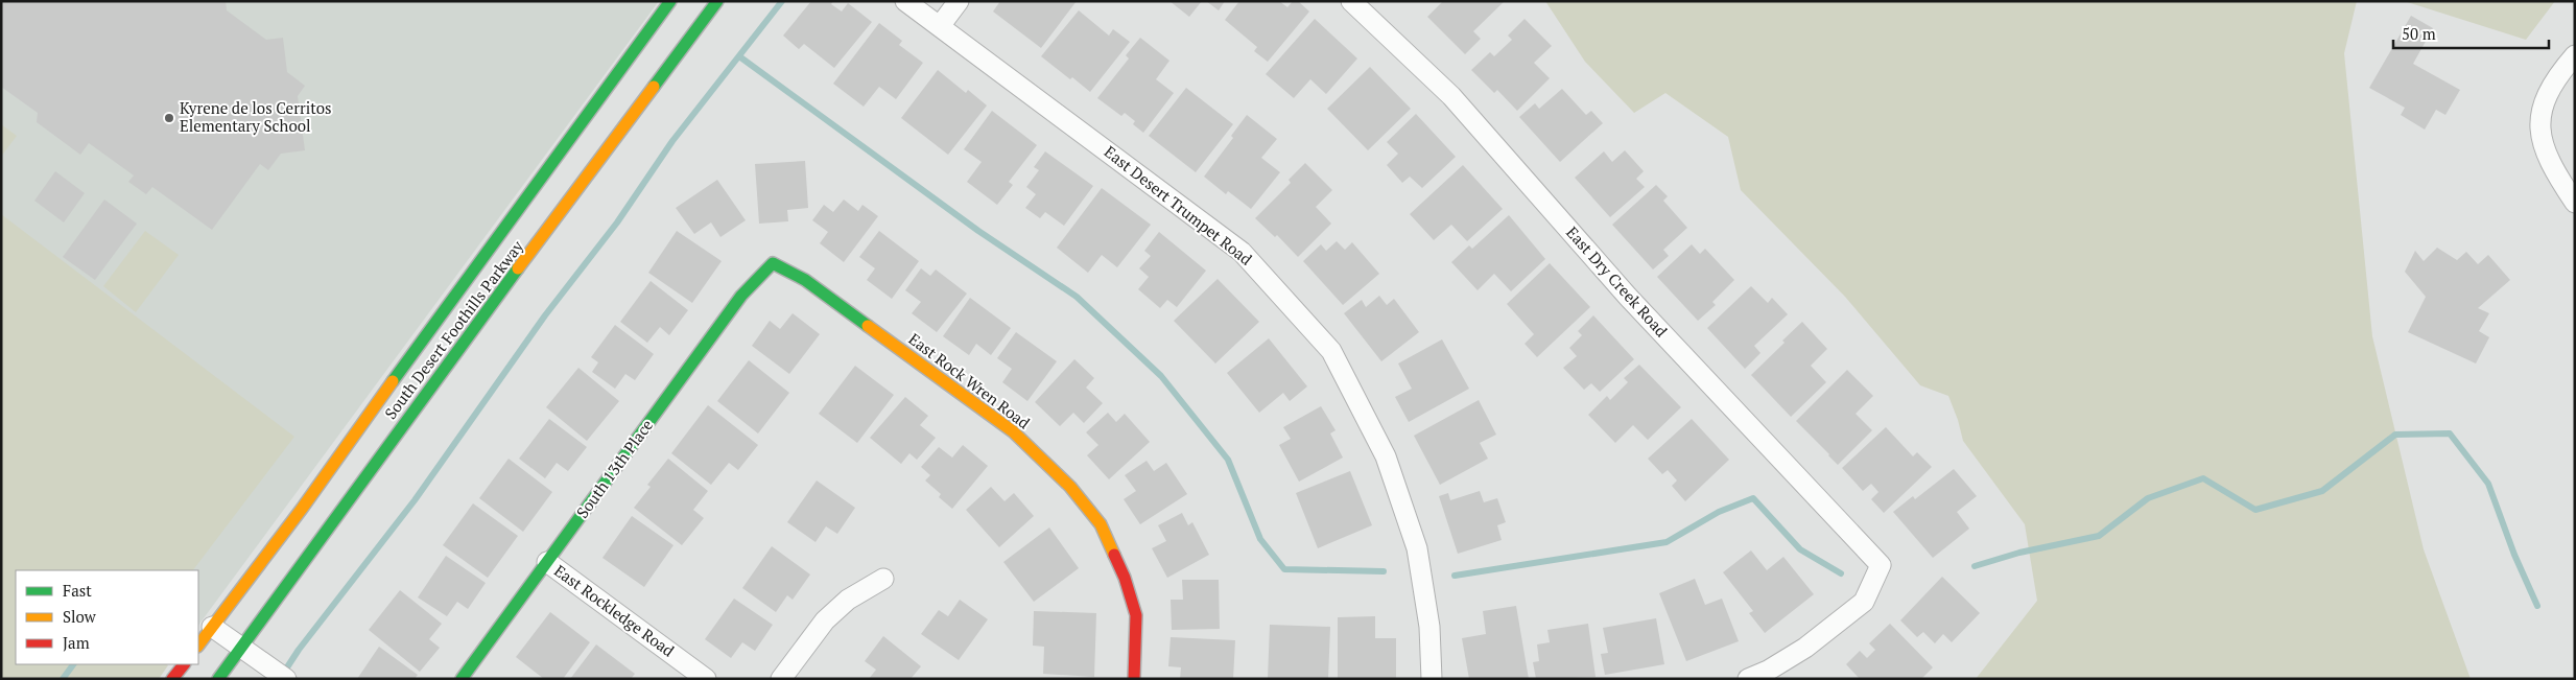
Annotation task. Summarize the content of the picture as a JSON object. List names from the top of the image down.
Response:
{
  "streets": {
    "street": [
      "East Desert Trumpet Road",
      "East Dry Creek Road",
      "South Desert Foothills Parkway",
      "East Rock Wren Road",
      "South 13th Place",
      "East Rockledge Road"
    ]
  },
  "crossings": [
    ["East Rock Wren Road", "South 13th Place"],
    ["South 13th Place", "East Rockledge Road"]
  ],
  "places": ["Kyrene de los Cerritos Elementary School"],
  "legend": ["Fast", "Slow", "Jam"],
  "scale_bar": "50 m"
}
